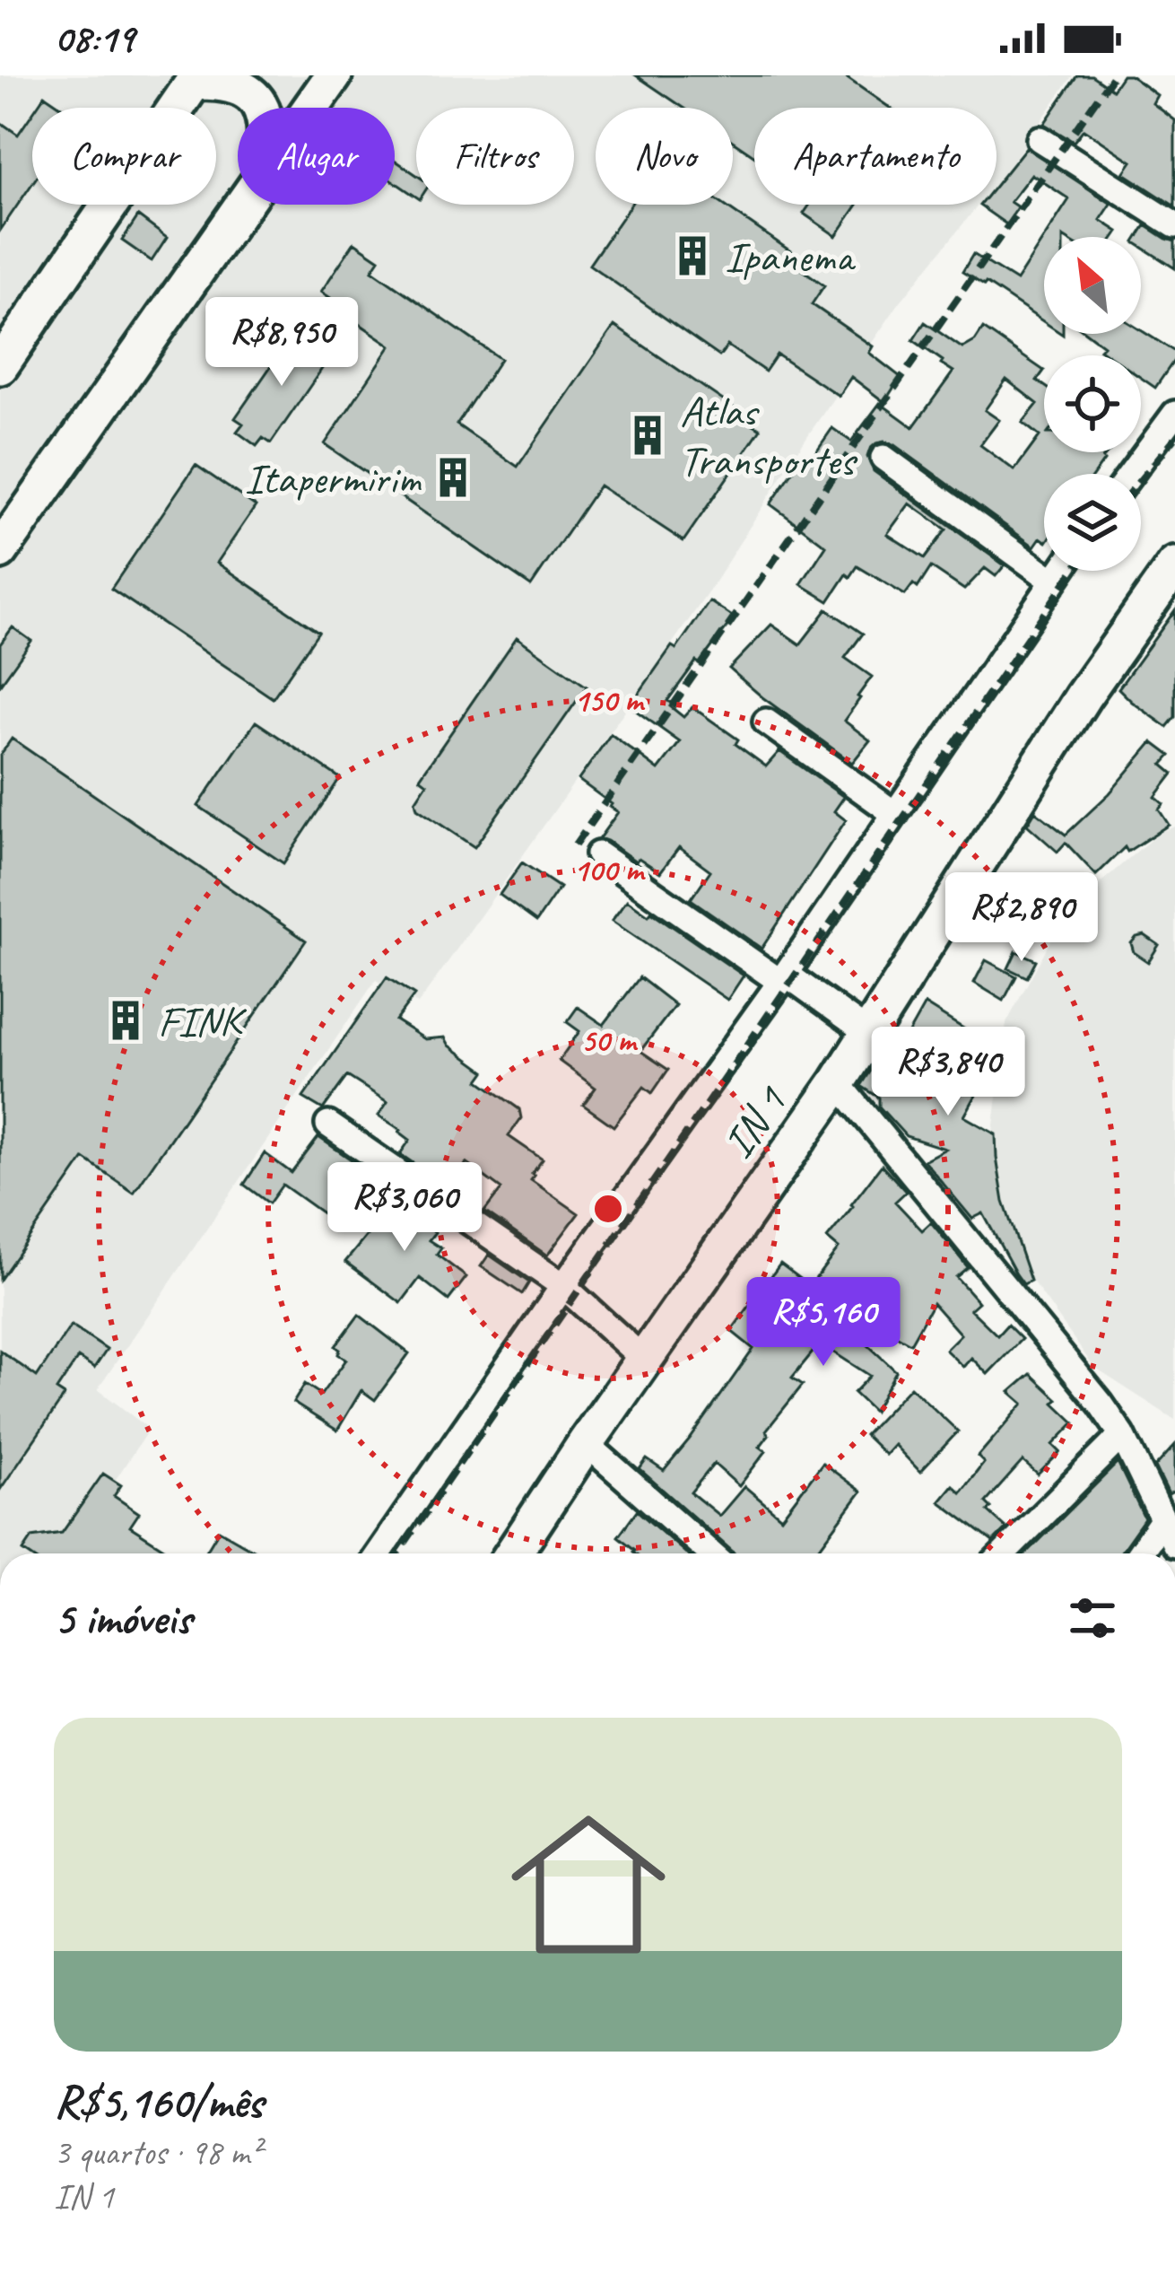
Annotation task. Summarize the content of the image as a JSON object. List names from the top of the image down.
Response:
{
  "streets": {
    "street": ["IN 1"]
  },
  "places": {
    "building": [
      "Ipanema",
      "Atlas Transportes",
      "Itapermirim",
      "FINK"
    ]
  },
  "north": "top left",
  "page": {
    "status": "08:19",
    "chip": [
      "Comprar",
      "Alugar",
      "Filtros",
      "Novo",
      "Apartamento"
    ],
    "price": [
      "R$8,950",
      "R$2,890",
      "R$3,840",
      "R$3,060",
      "R$5,160"
    ],
    "heading": "5 imóveis",
    "list": [
      {
        "name": "R$5,160/mês",
        "note": "3 quartos · 98 m² · IN 1"
      }
    ]
  },
  "rings": ["150 m", "100 m", "50 m"]
}
